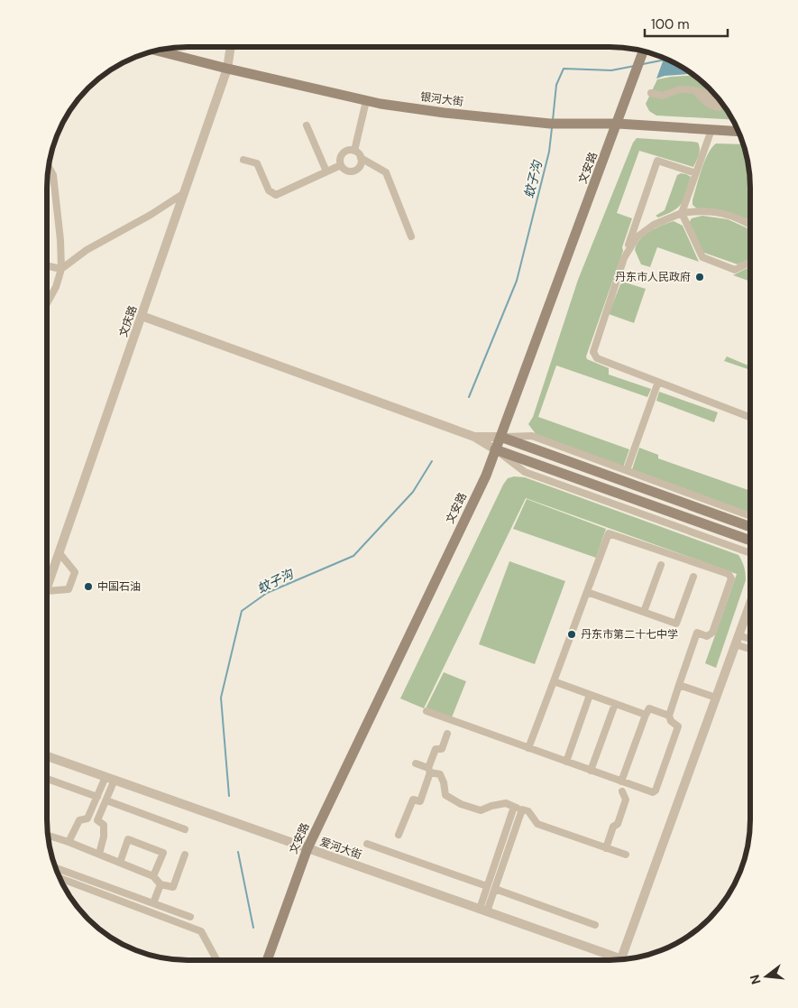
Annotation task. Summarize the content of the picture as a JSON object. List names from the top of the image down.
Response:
{
  "streets": {
    "main road": ["银河大街", "文安路"],
    "street": ["文庆路", "爱河大街"]
  },
  "crossings": [
    ["银河大街", "文安路"],
    ["银河大街", "文庆路"],
    ["文安路", "爱河大街"]
  ],
  "water": ["蚊子沟"],
  "places": ["丹东市人民政府", "中国石油", "丹东市第二十七中学"],
  "scale_bar": "100 m",
  "north": "left"
}
